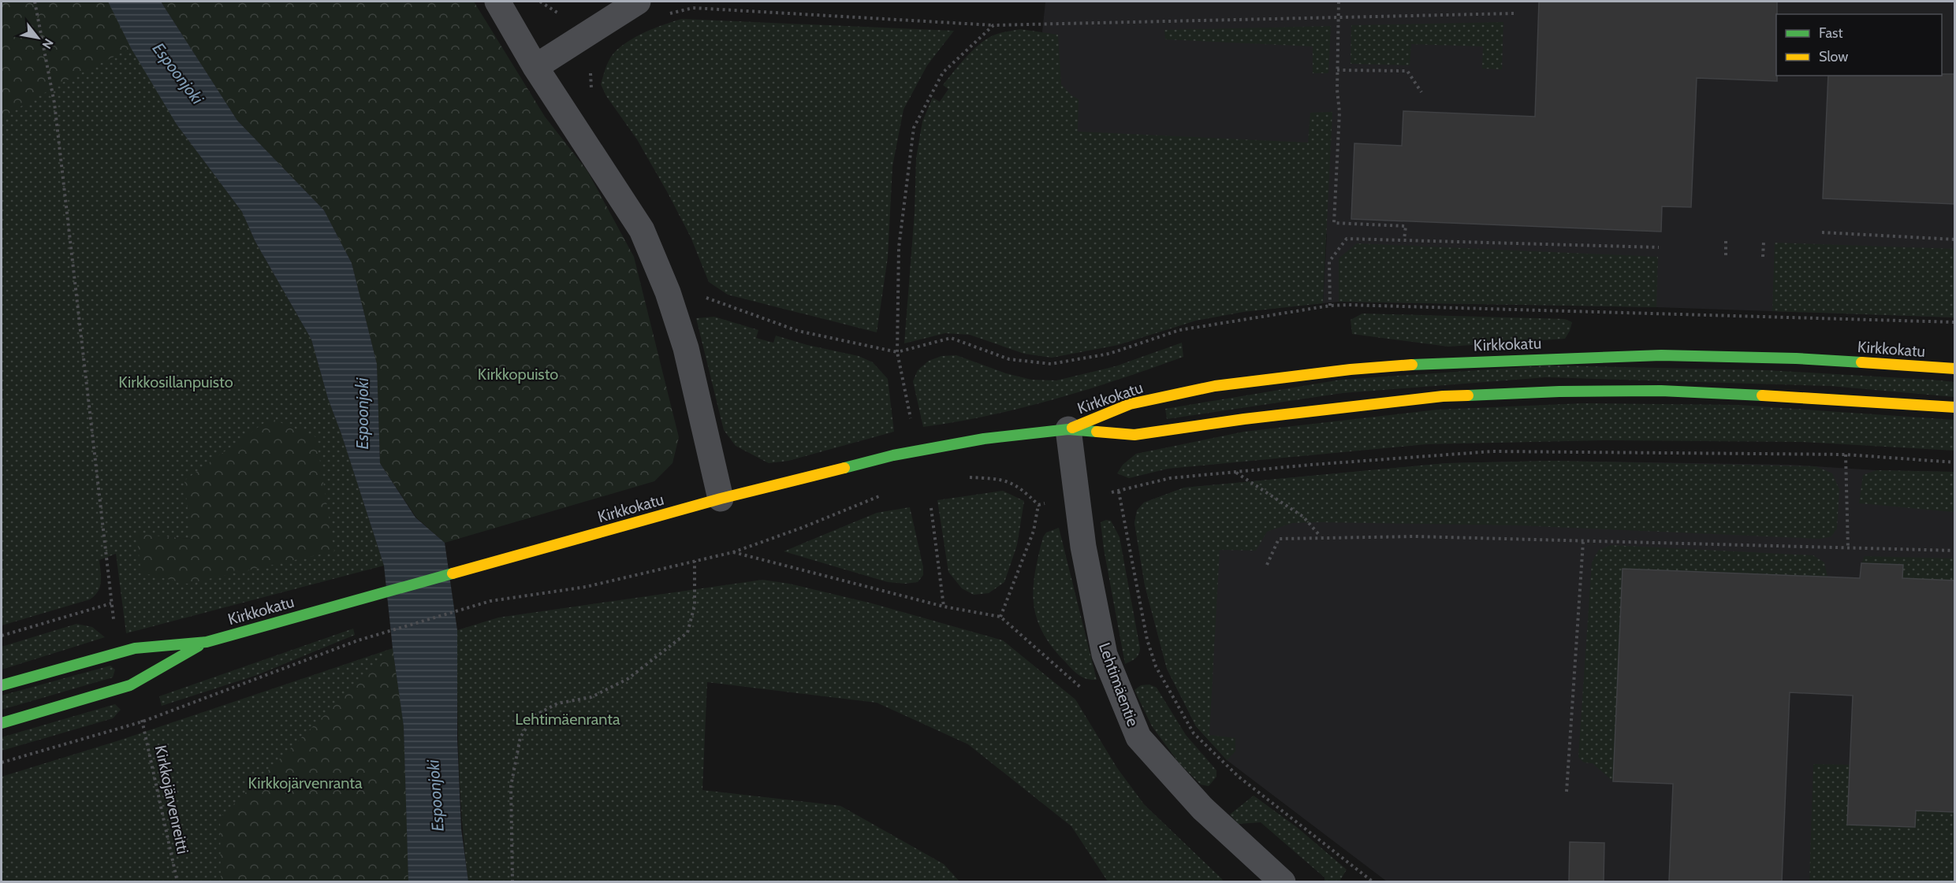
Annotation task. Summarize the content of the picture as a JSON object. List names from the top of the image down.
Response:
{
  "streets": {
    "main road": ["Kirkkokatu"],
    "street": ["Lehtimäentie"],
    "path": ["Kirkkojärvenreitti"]
  },
  "crossings": [
    ["Kirkkokatu", "Lehtimäentie"]
  ],
  "water": ["Espoonjoki"],
  "parks": [
    "Kirkkopuisto",
    "Kirkkosillanpuisto",
    "Lehtimäenranta",
    "Kirkkojärvenranta"
  ],
  "legend": ["Fast", "Slow"],
  "north": "bottom right"
}
